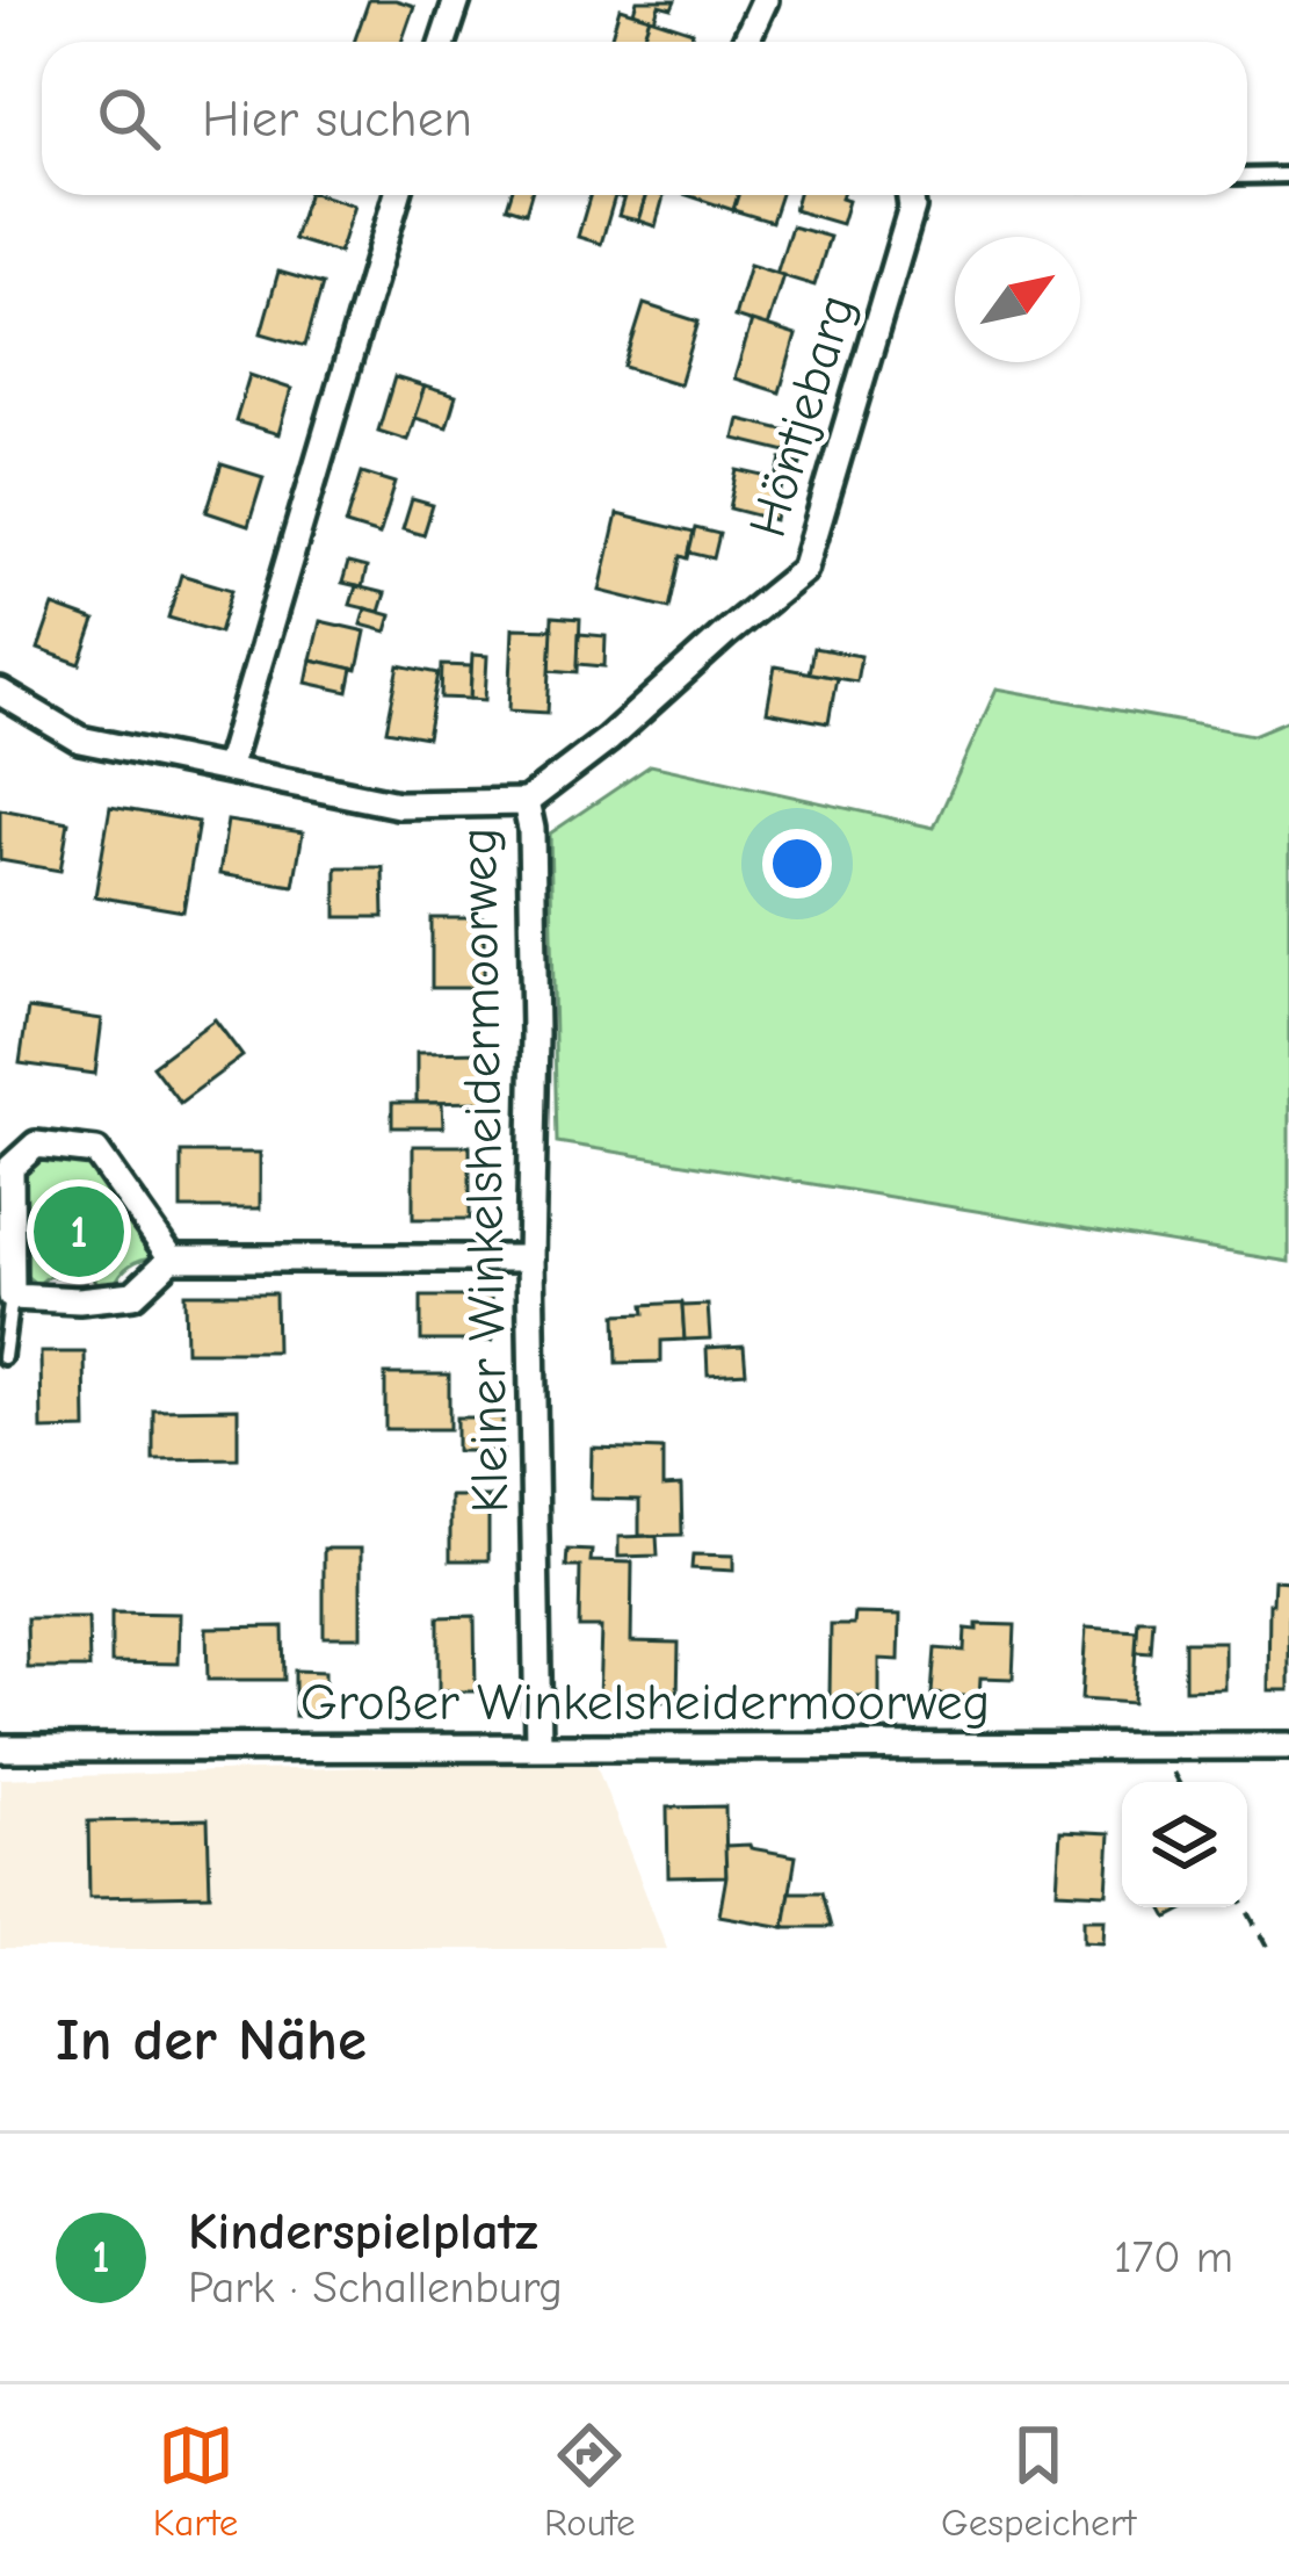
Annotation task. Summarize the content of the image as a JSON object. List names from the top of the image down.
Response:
{
  "streets": {
    "street": ["Höntjebarg", "Kleiner Winkelsheidermoorweg", "Großer Winkelsheidermoorweg"]
  },
  "crossings": [
    ["Höntjebarg", "Kleiner Winkelsheidermoorweg"],
    ["Kleiner Winkelsheidermoorweg", "Großer Winkelsheidermoorweg"]
  ],
  "north": "top right",
  "page": {
    "search": "Hier suchen",
    "pins": "1",
    "heading": "In der Nähe",
    "list": [
      {
        "mark": "1",
        "name": "Kinderspielplatz",
        "note": "Park · Schallenburg",
        "value": "170 m"
      }
    ],
    "nav": ["Karte", "Route", "Gespeichert"]
  }
}
